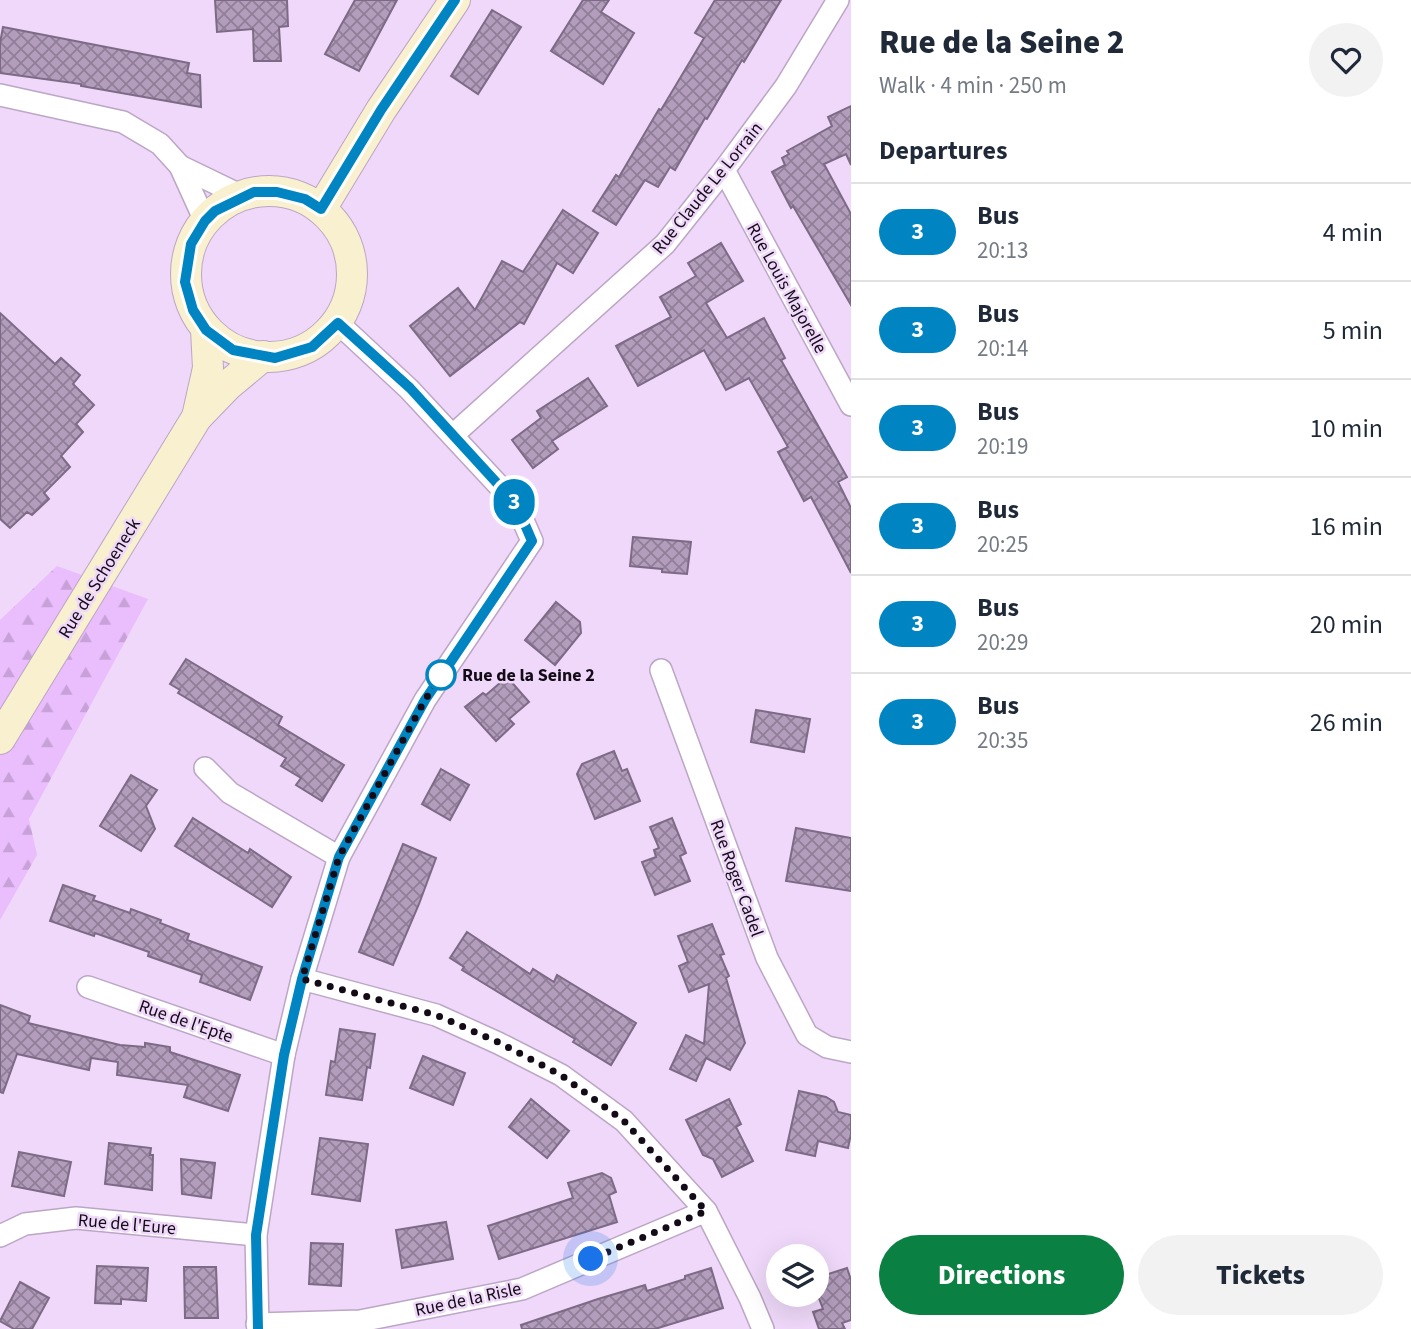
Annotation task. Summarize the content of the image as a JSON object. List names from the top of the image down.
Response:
{
  "streets": {
    "main road": ["Rue de Schoeneck"],
    "street": [
      "Rue Claude Le Lorrain",
      "Rue Louis Majorelle",
      "Rue Roger Cadel",
      "Rue de l'Epte",
      "Rue de l'Eure",
      "Rue de la Risle"
    ]
  },
  "crossings": [
    ["Rue Claude Le Lorrain", "Rue Louis Majorelle"]
  ],
  "places": ["Rue de la Seine 2"],
  "lines": ["bus line 3"],
  "page": {
    "on_map": "3",
    "heading": [
      ["Rue de la Seine 2", "Walk · 4 min · 250 m"],
      "Departures"
    ],
    "list": [
      {
        "mark": "3",
        "name": "Bus",
        "note": "20:13",
        "value": "4 min"
      },
      {
        "mark": "3",
        "name": "Bus",
        "note": "20:14",
        "value": "5 min"
      },
      {
        "mark": "3",
        "name": "Bus",
        "note": "20:19",
        "value": "10 min"
      },
      {
        "mark": "3",
        "name": "Bus",
        "note": "20:25",
        "value": "16 min"
      },
      {
        "mark": "3",
        "name": "Bus",
        "note": "20:29",
        "value": "20 min"
      },
      {
        "mark": "3",
        "name": "Bus",
        "note": "20:35",
        "value": "26 min"
      }
    ],
    "buttons": ["Directions", "Tickets"]
  }
}
